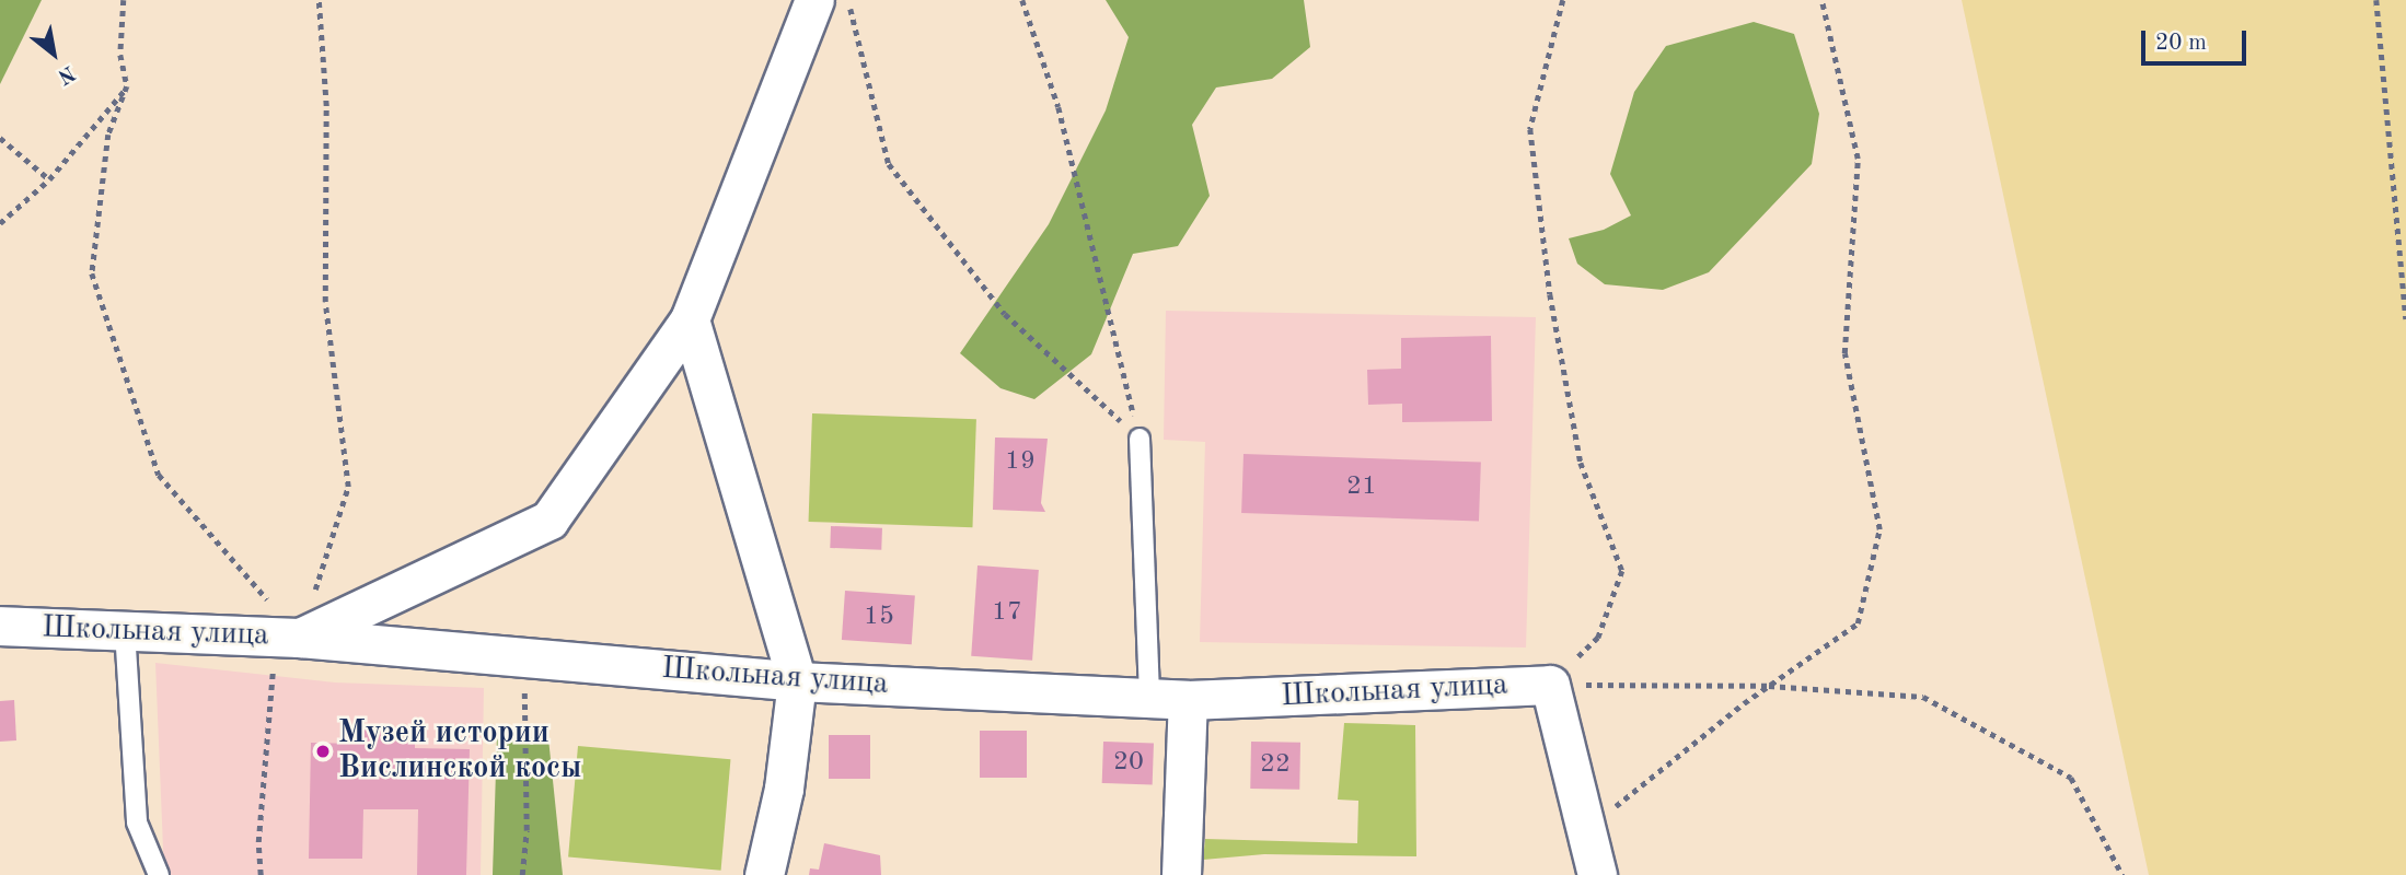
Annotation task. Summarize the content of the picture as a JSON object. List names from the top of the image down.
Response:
{
  "streets": {
    "street": ["Школьная улица"]
  },
  "places": ["Музей истории Вислинской косы"],
  "house_numbers": [
    "19",
    "21",
    "17",
    "15",
    "20",
    "22"
  ],
  "scale_bar": "20 m",
  "north": "bottom right"
}
